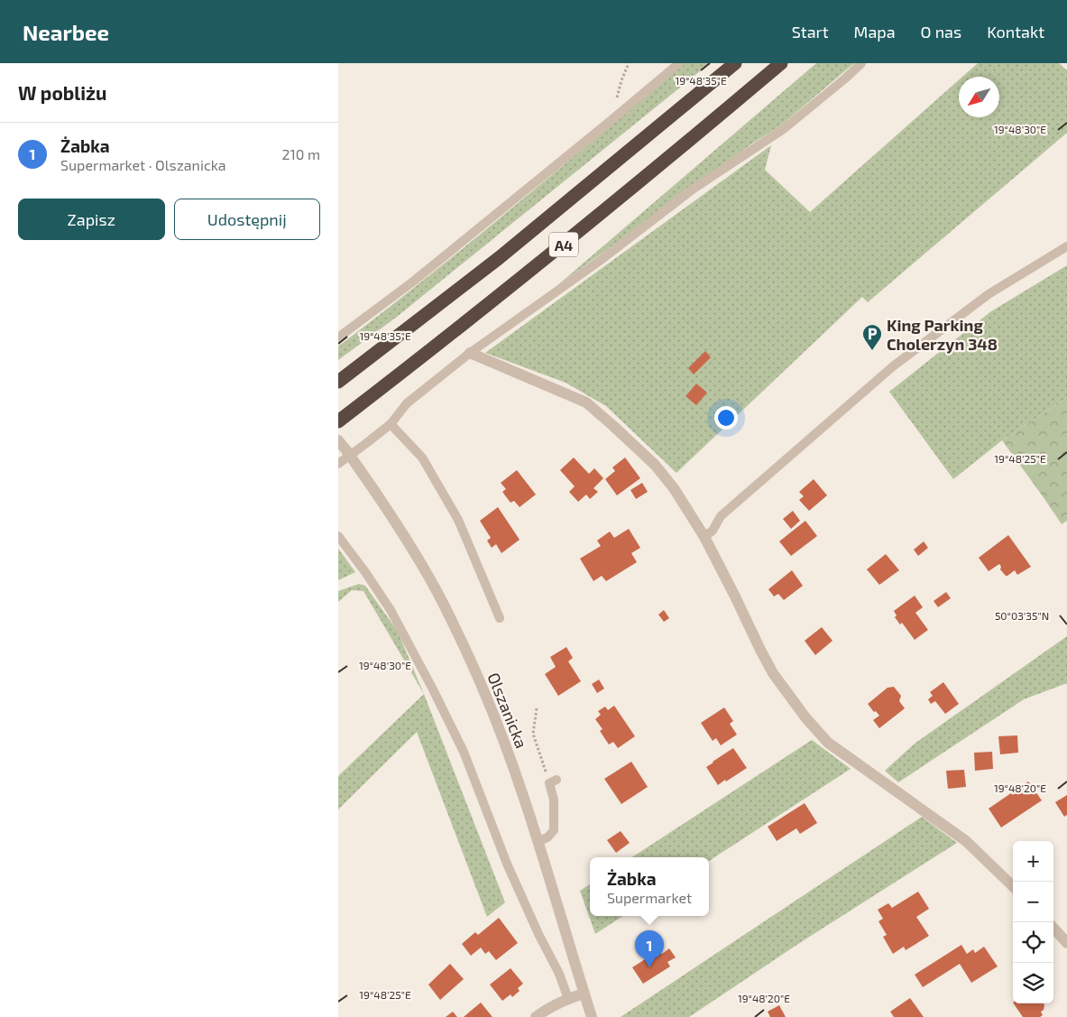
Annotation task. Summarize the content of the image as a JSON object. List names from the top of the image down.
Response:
{
  "streets": {
    "highway": ["A4"],
    "street": ["Olszanicka"]
  },
  "places": {
    "parking": ["King Parking Cholerzyn 348"]
  },
  "north": "bottom left",
  "page": {
    "header": "Nearbee",
    "nav": [
      "Start",
      "Mapa",
      "O nas",
      "Kontakt"
    ],
    "heading": "W pobliżu",
    "list": [
      {
        "mark": "1",
        "name": "Żabka",
        "note": "Supermarket · Olszanicka",
        "value": "210 m"
      }
    ],
    "buttons": ["Zapisz", "Udostępnij"],
    "map_buttons": ["+", "−"],
    "popup": ["Żabka", "Supermarket"],
    "pins": "1"
  },
  "coordinates": [
    "19°48'35\"E",
    "19°48'30\"E",
    "19°48'25\"E",
    "50°03'35\"N",
    "19°48'20\"E"
  ]
}
